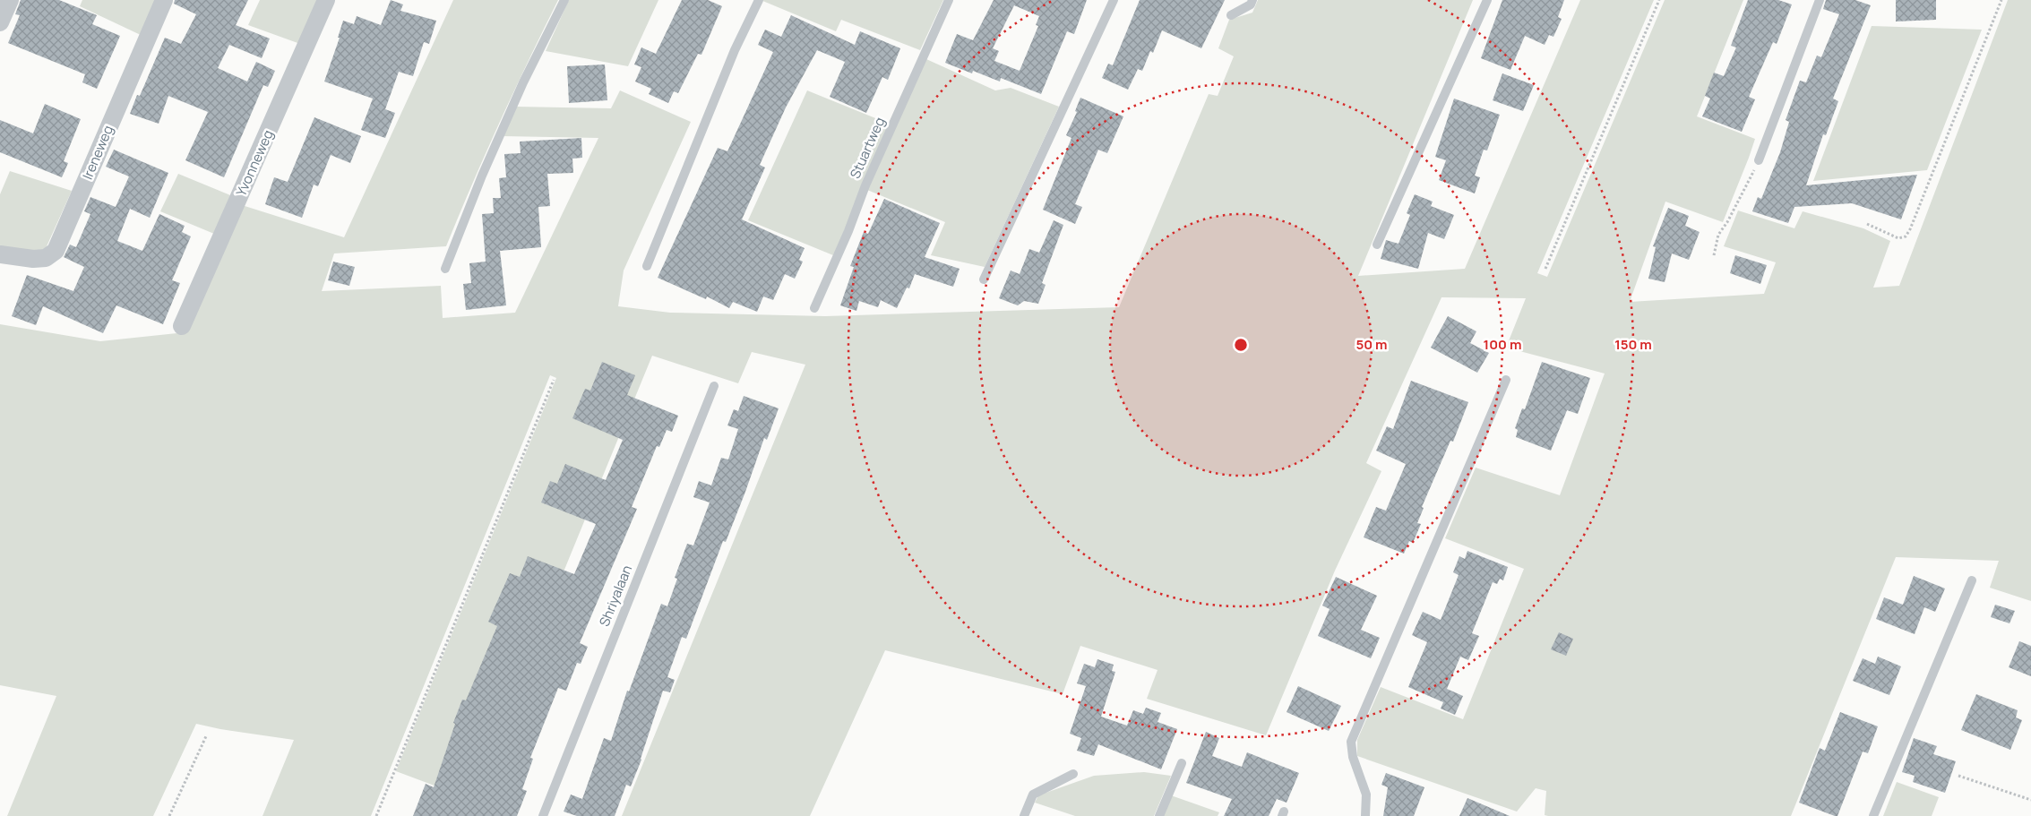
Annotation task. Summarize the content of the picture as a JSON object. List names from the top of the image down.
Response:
{
  "streets": {
    "street": ["Ireneweg", "Yvonneweg"],
    "lane": ["Stuartweg", "Shriyalaan"]
  },
  "rings": ["50 m", "100 m", "150 m"]
}
